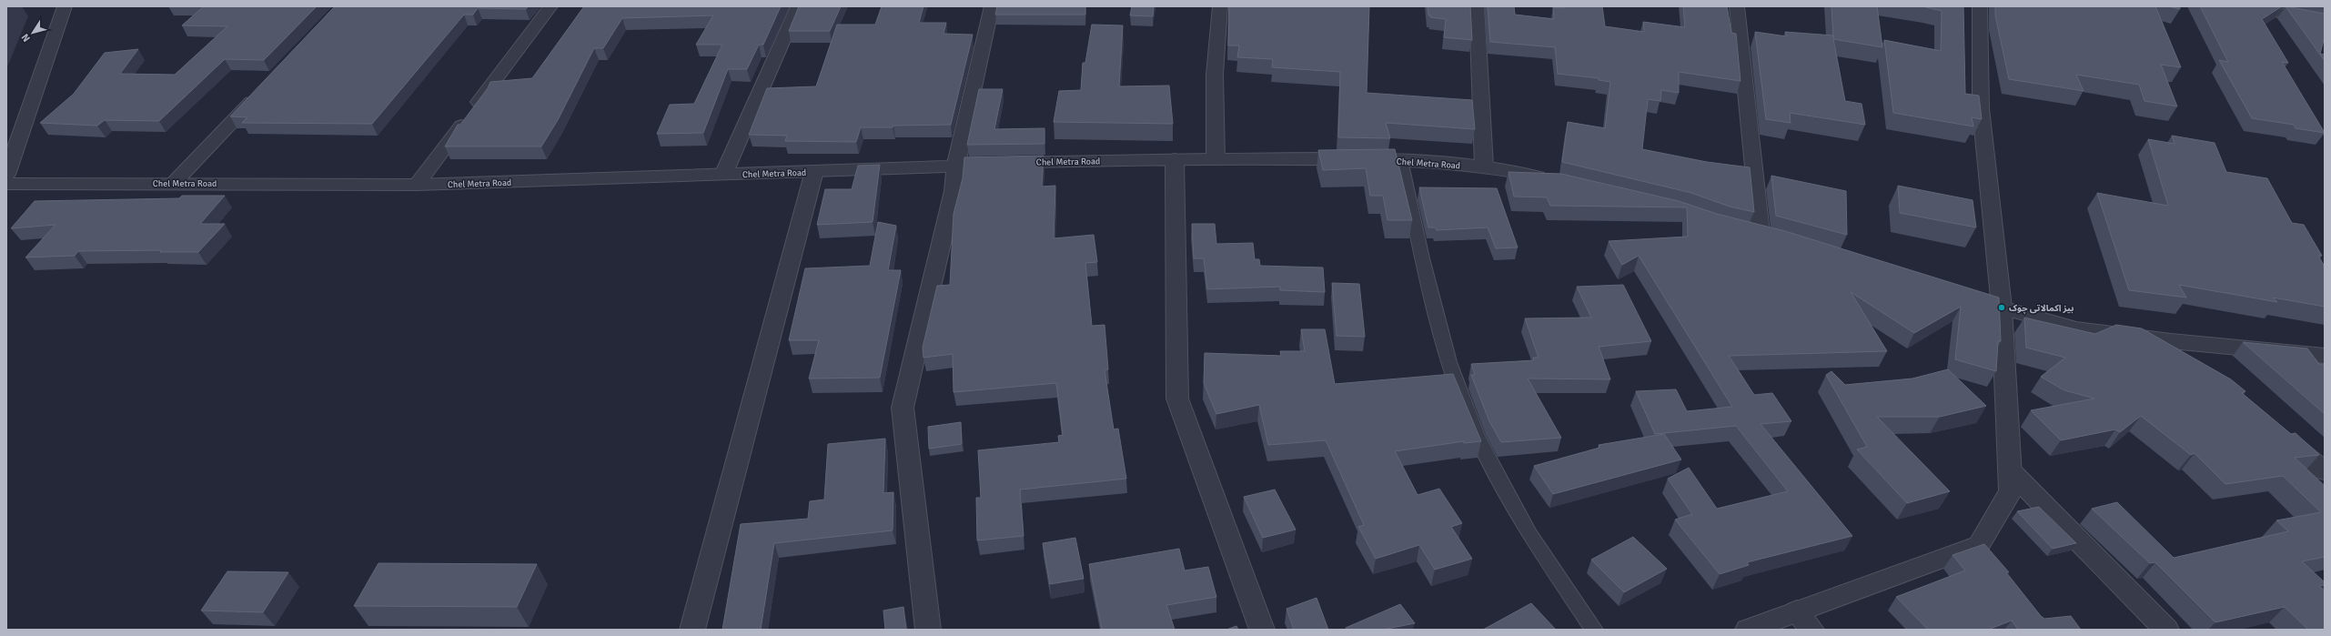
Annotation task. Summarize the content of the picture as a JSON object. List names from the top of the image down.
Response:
{
  "streets": {
    "street": ["Chel Metra Road"]
  },
  "places": ["بیز اکمالاتی چوک"],
  "north": "bottom left"
}
